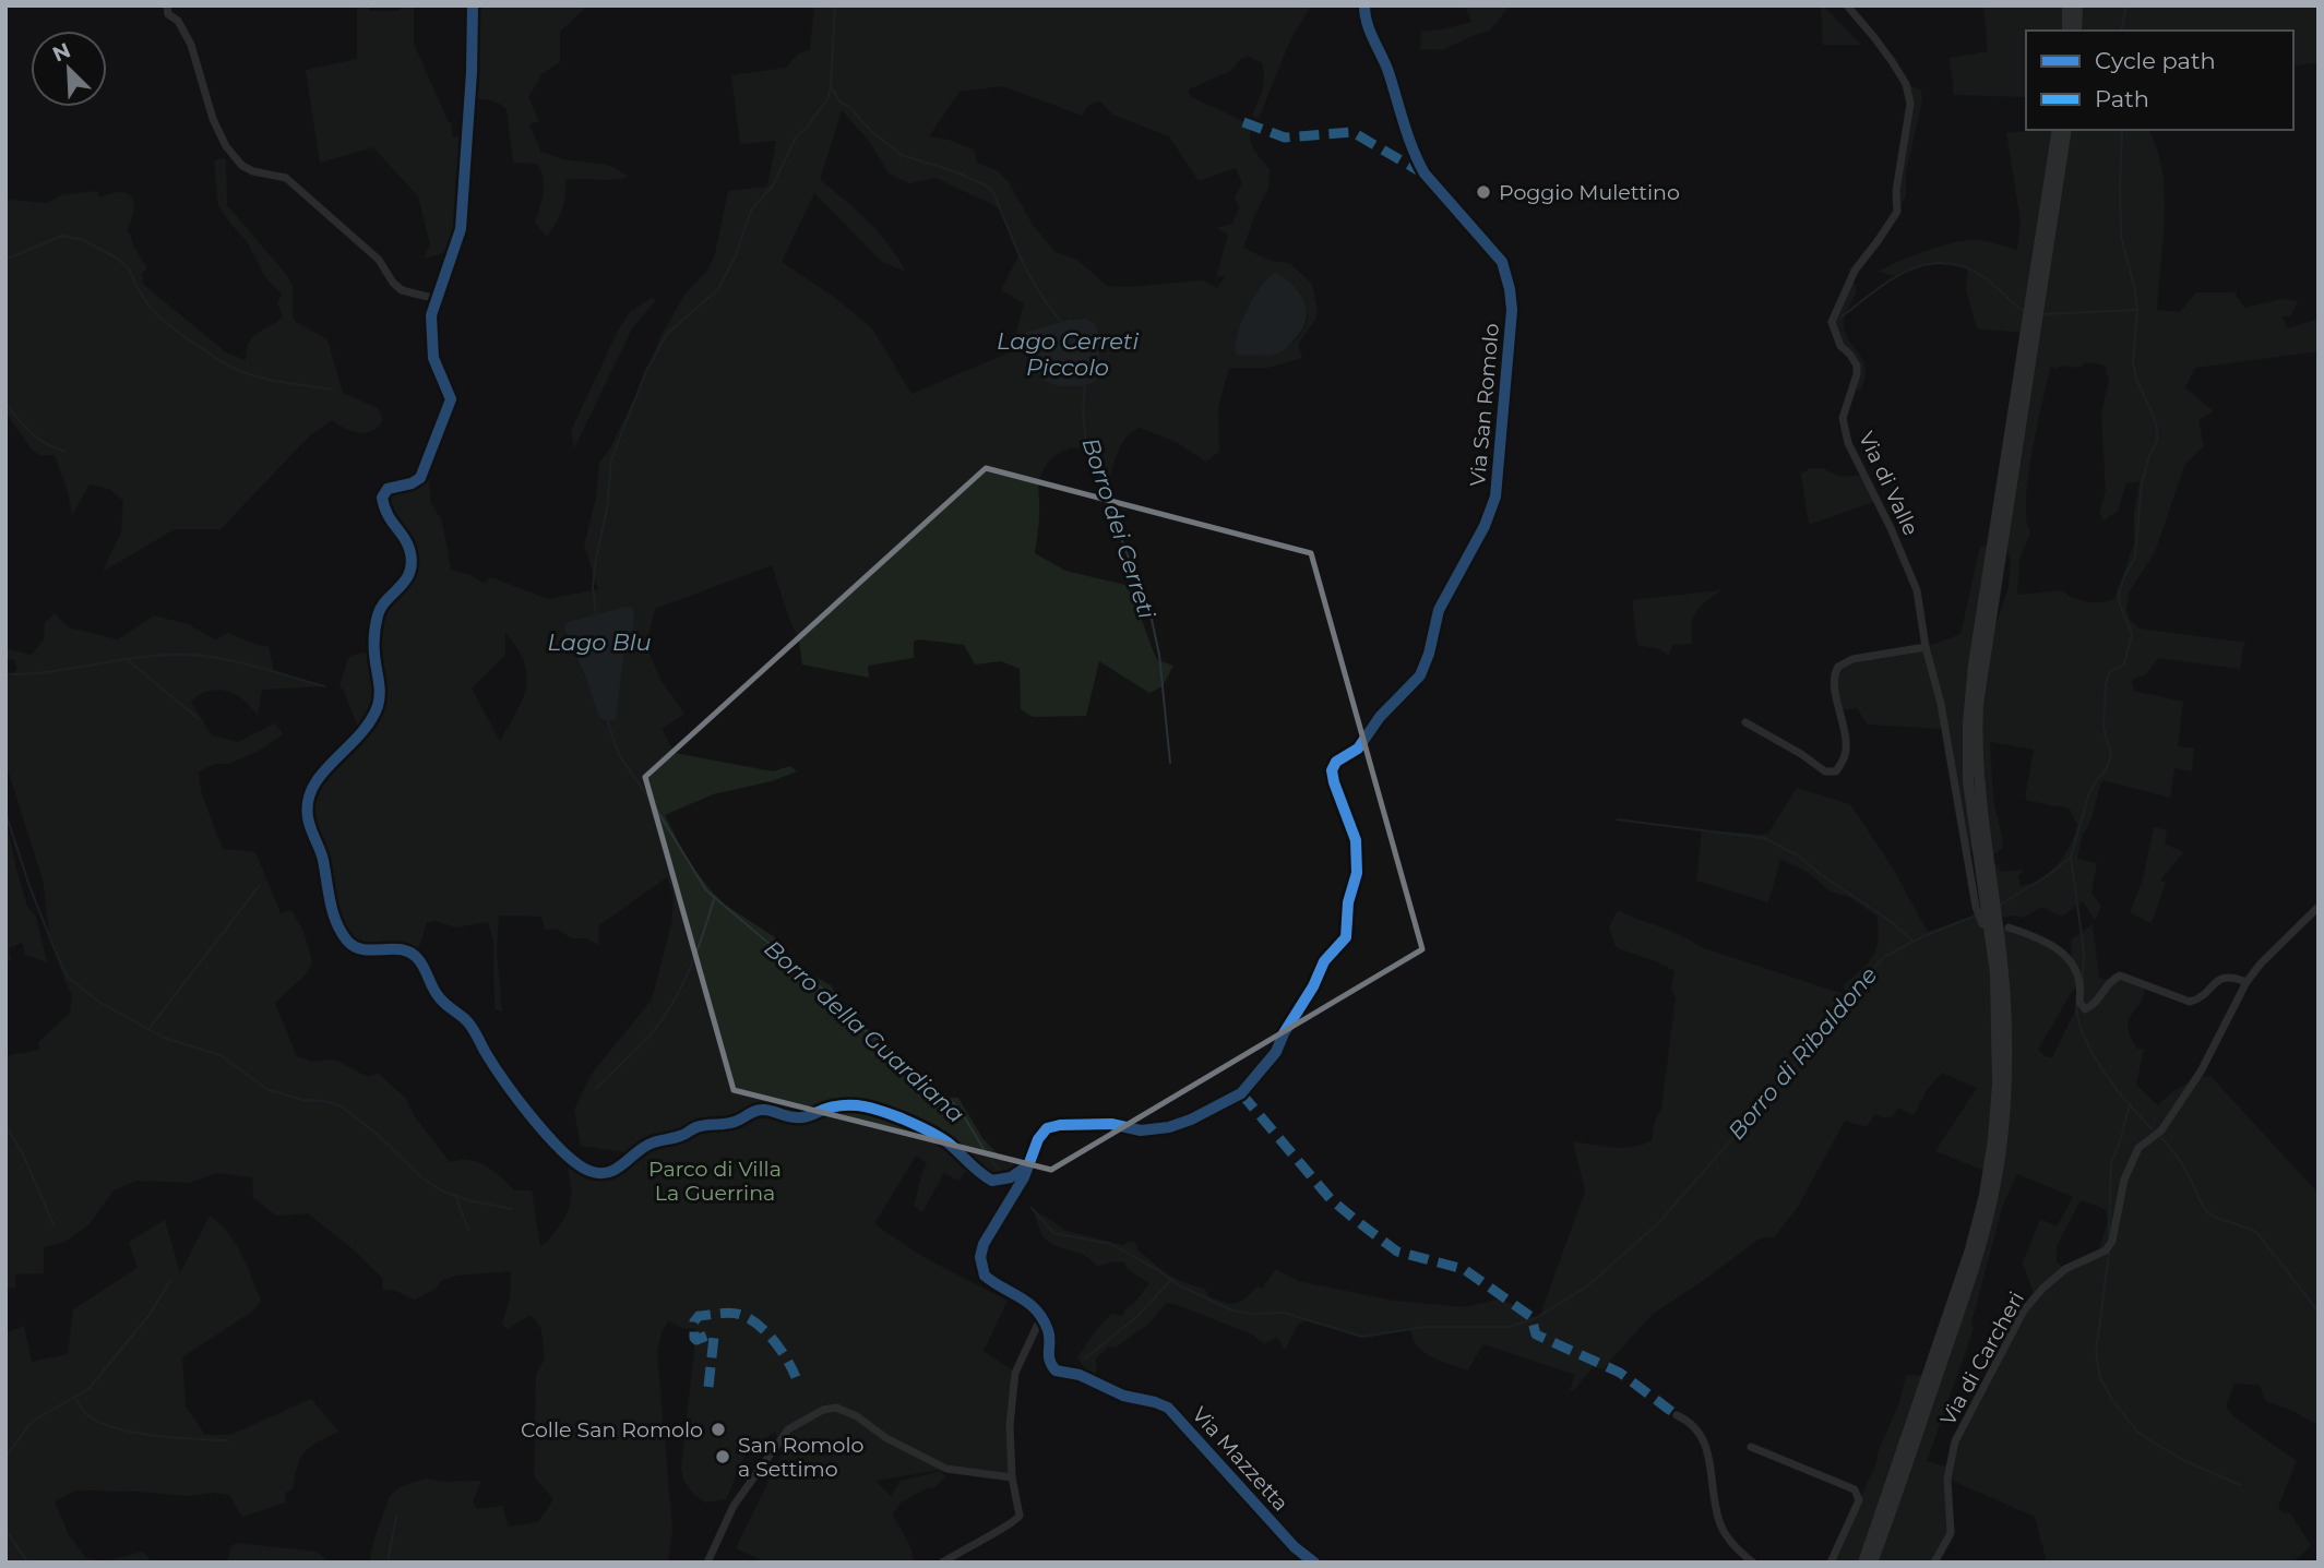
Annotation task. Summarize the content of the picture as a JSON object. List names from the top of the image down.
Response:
{
  "streets": {
    "street": [
      "Via San Romolo",
      "Via di Valle",
      "Via di Carcheri",
      "Via Mazzetta"
    ]
  },
  "crossings": [
    ["Via San Romolo", "Via Mazzetta"]
  ],
  "water": [
    "Lago Cerreti Piccolo",
    "Borro dei Cerreti",
    "Lago Blu",
    "Borro della Guardiana",
    "Borro di Ribaldone"
  ],
  "parks": ["Parco di Villa La Guerrina"],
  "places": ["Poggio Mulettino", "Colle San Romolo", "San Romolo a Settimo"],
  "legend": ["Cycle path", "Path"],
  "north": "top left"
}
